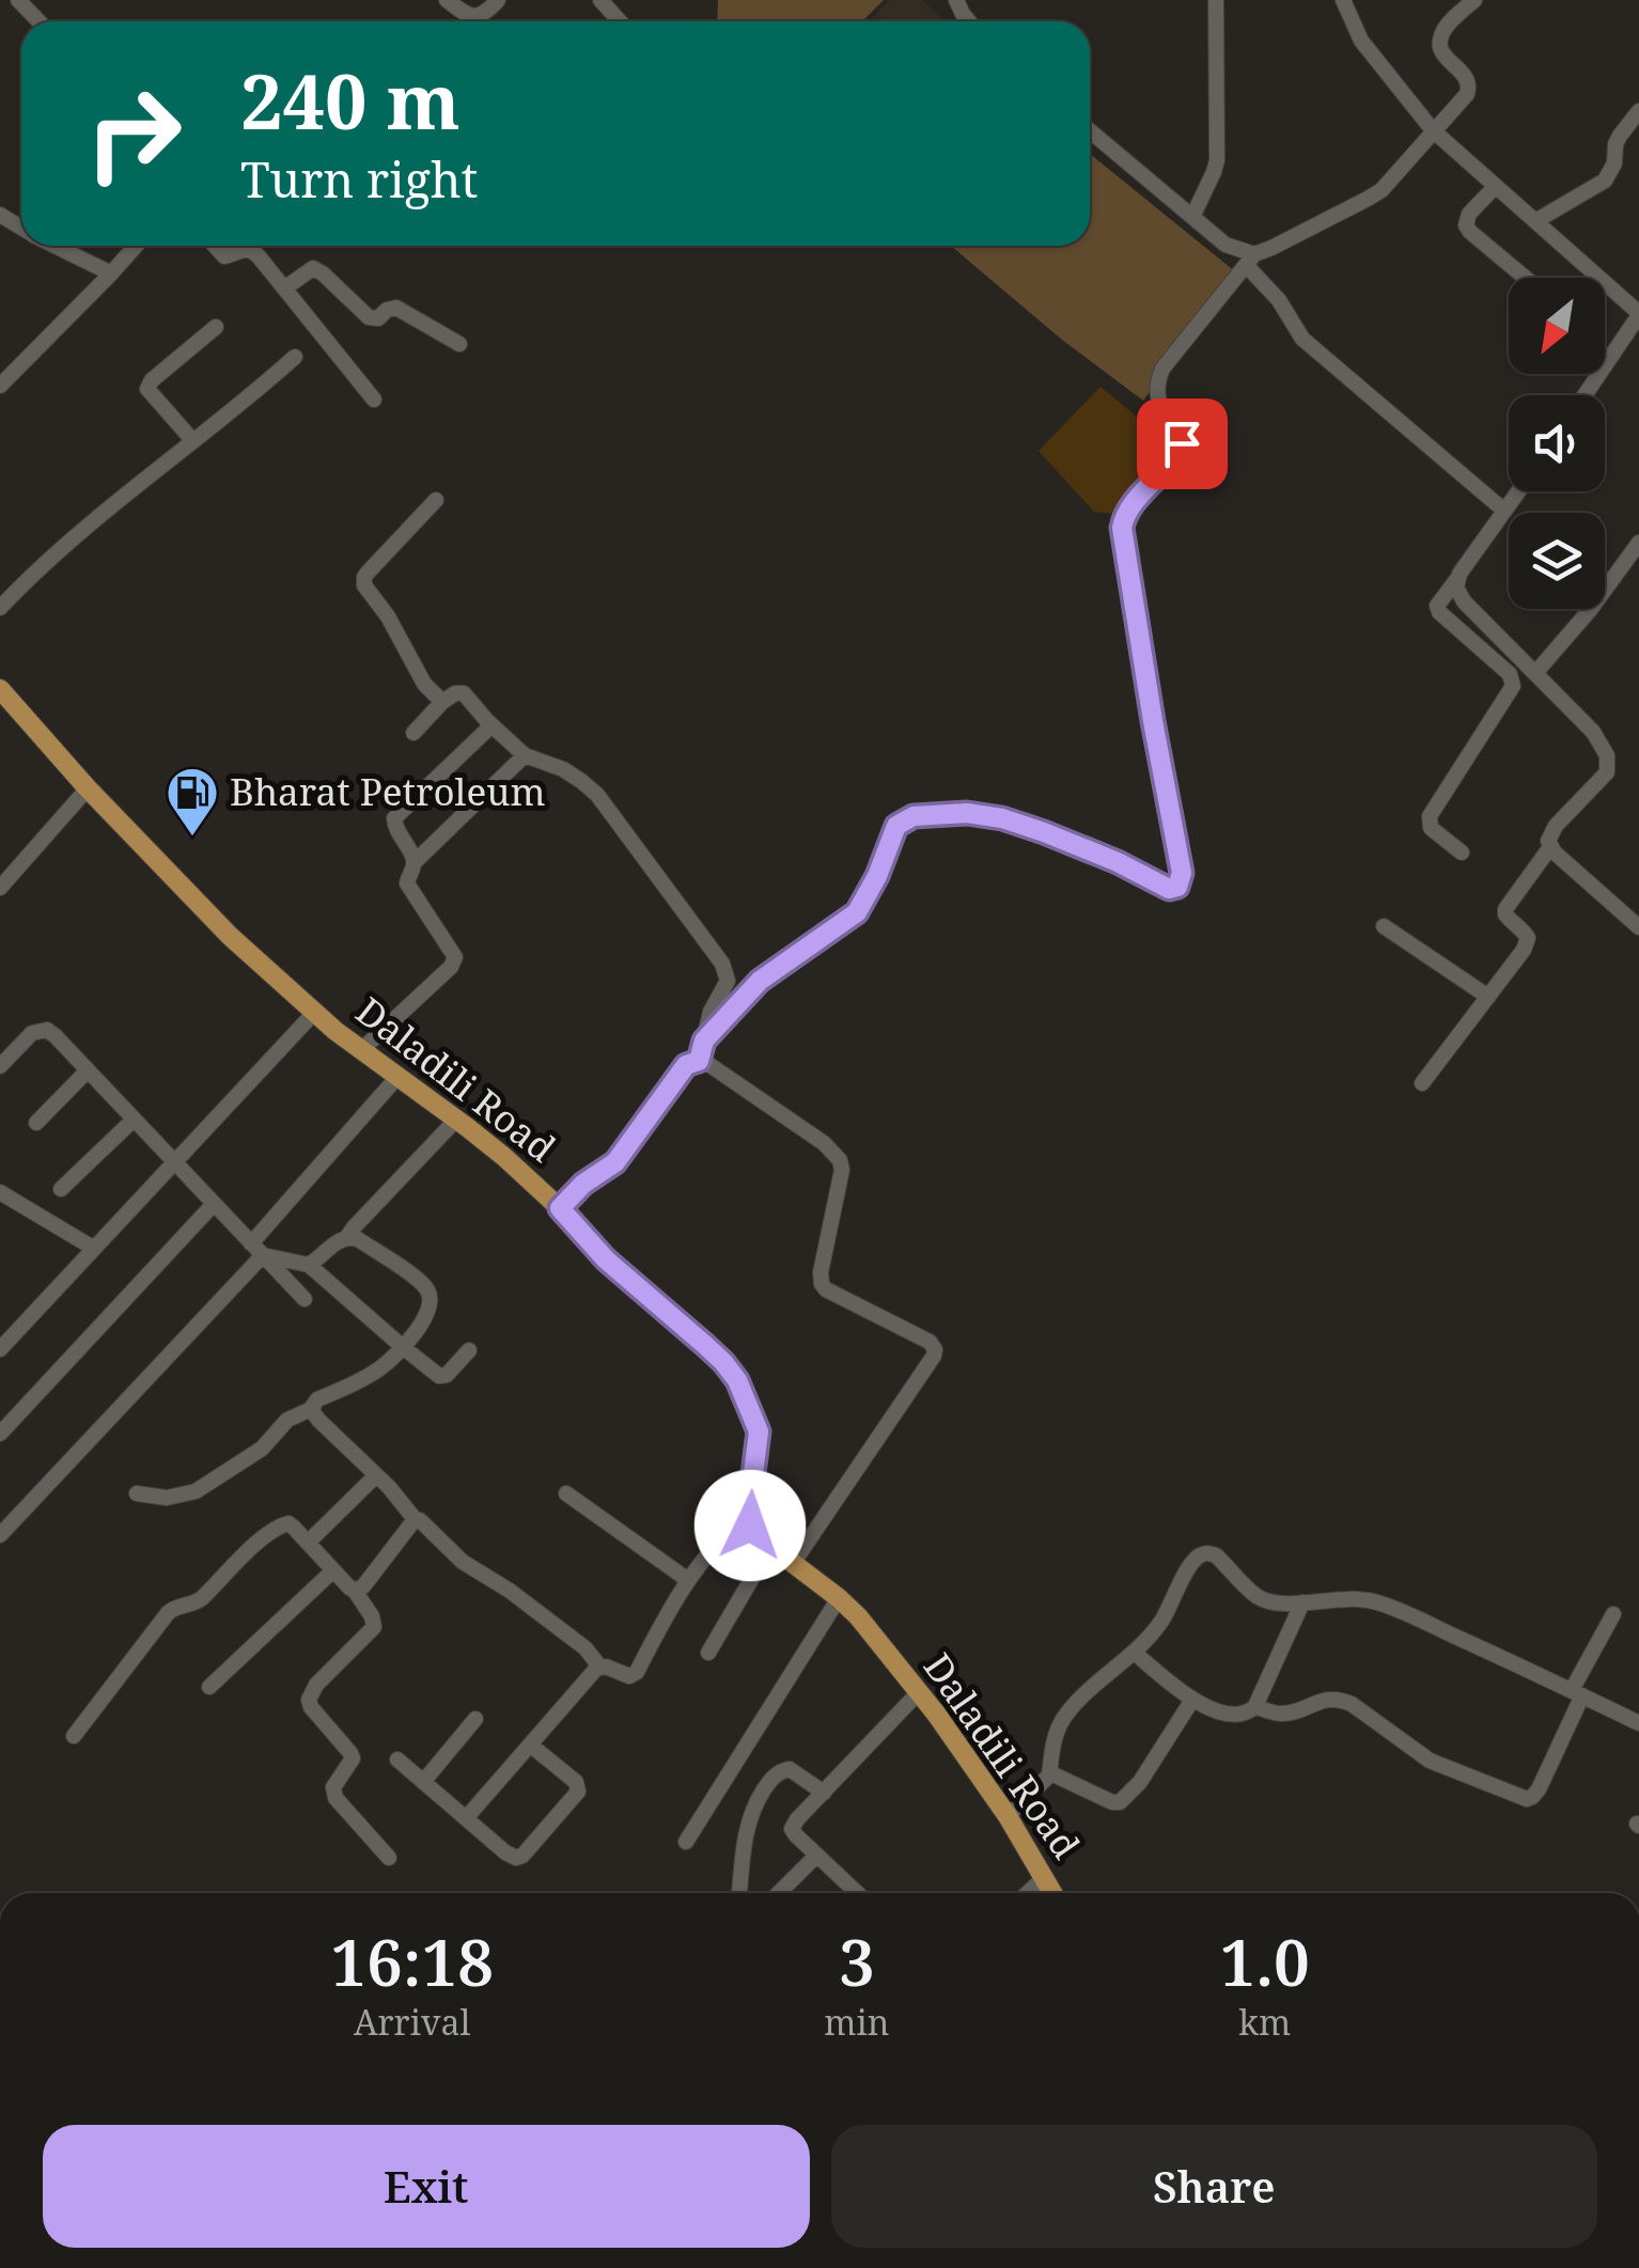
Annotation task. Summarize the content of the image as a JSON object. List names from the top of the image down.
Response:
{
  "streets": {
    "main road": ["Daladili Road"]
  },
  "places": {
    "fuel station": ["Bharat Petroleum"]
  },
  "north": "bottom left",
  "page": {
    "turn": ["240 m", "Turn right"],
    "eta": [
      "16:18",
      "Arrival",
      "3",
      "min",
      "1.0",
      "km"
    ],
    "buttons": ["Exit", "Share"]
  }
}
